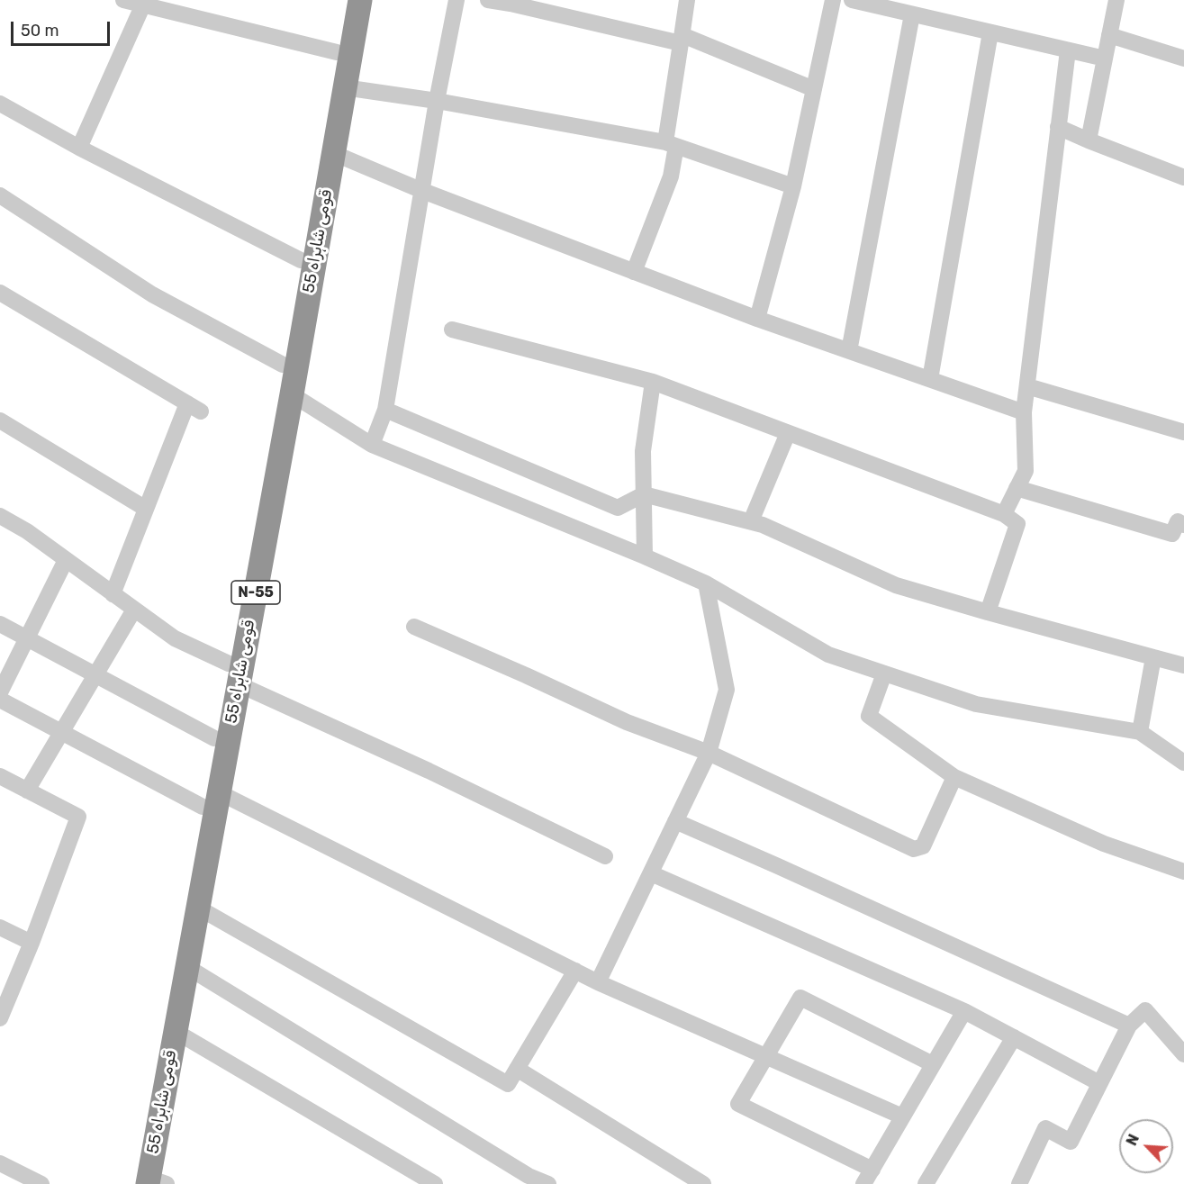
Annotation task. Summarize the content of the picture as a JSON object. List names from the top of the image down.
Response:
{
  "streets": {
    "highway": ["قومی شاہراہ 55", "N-55"]
  },
  "scale_bar": "50 m",
  "north": "top left"
}
